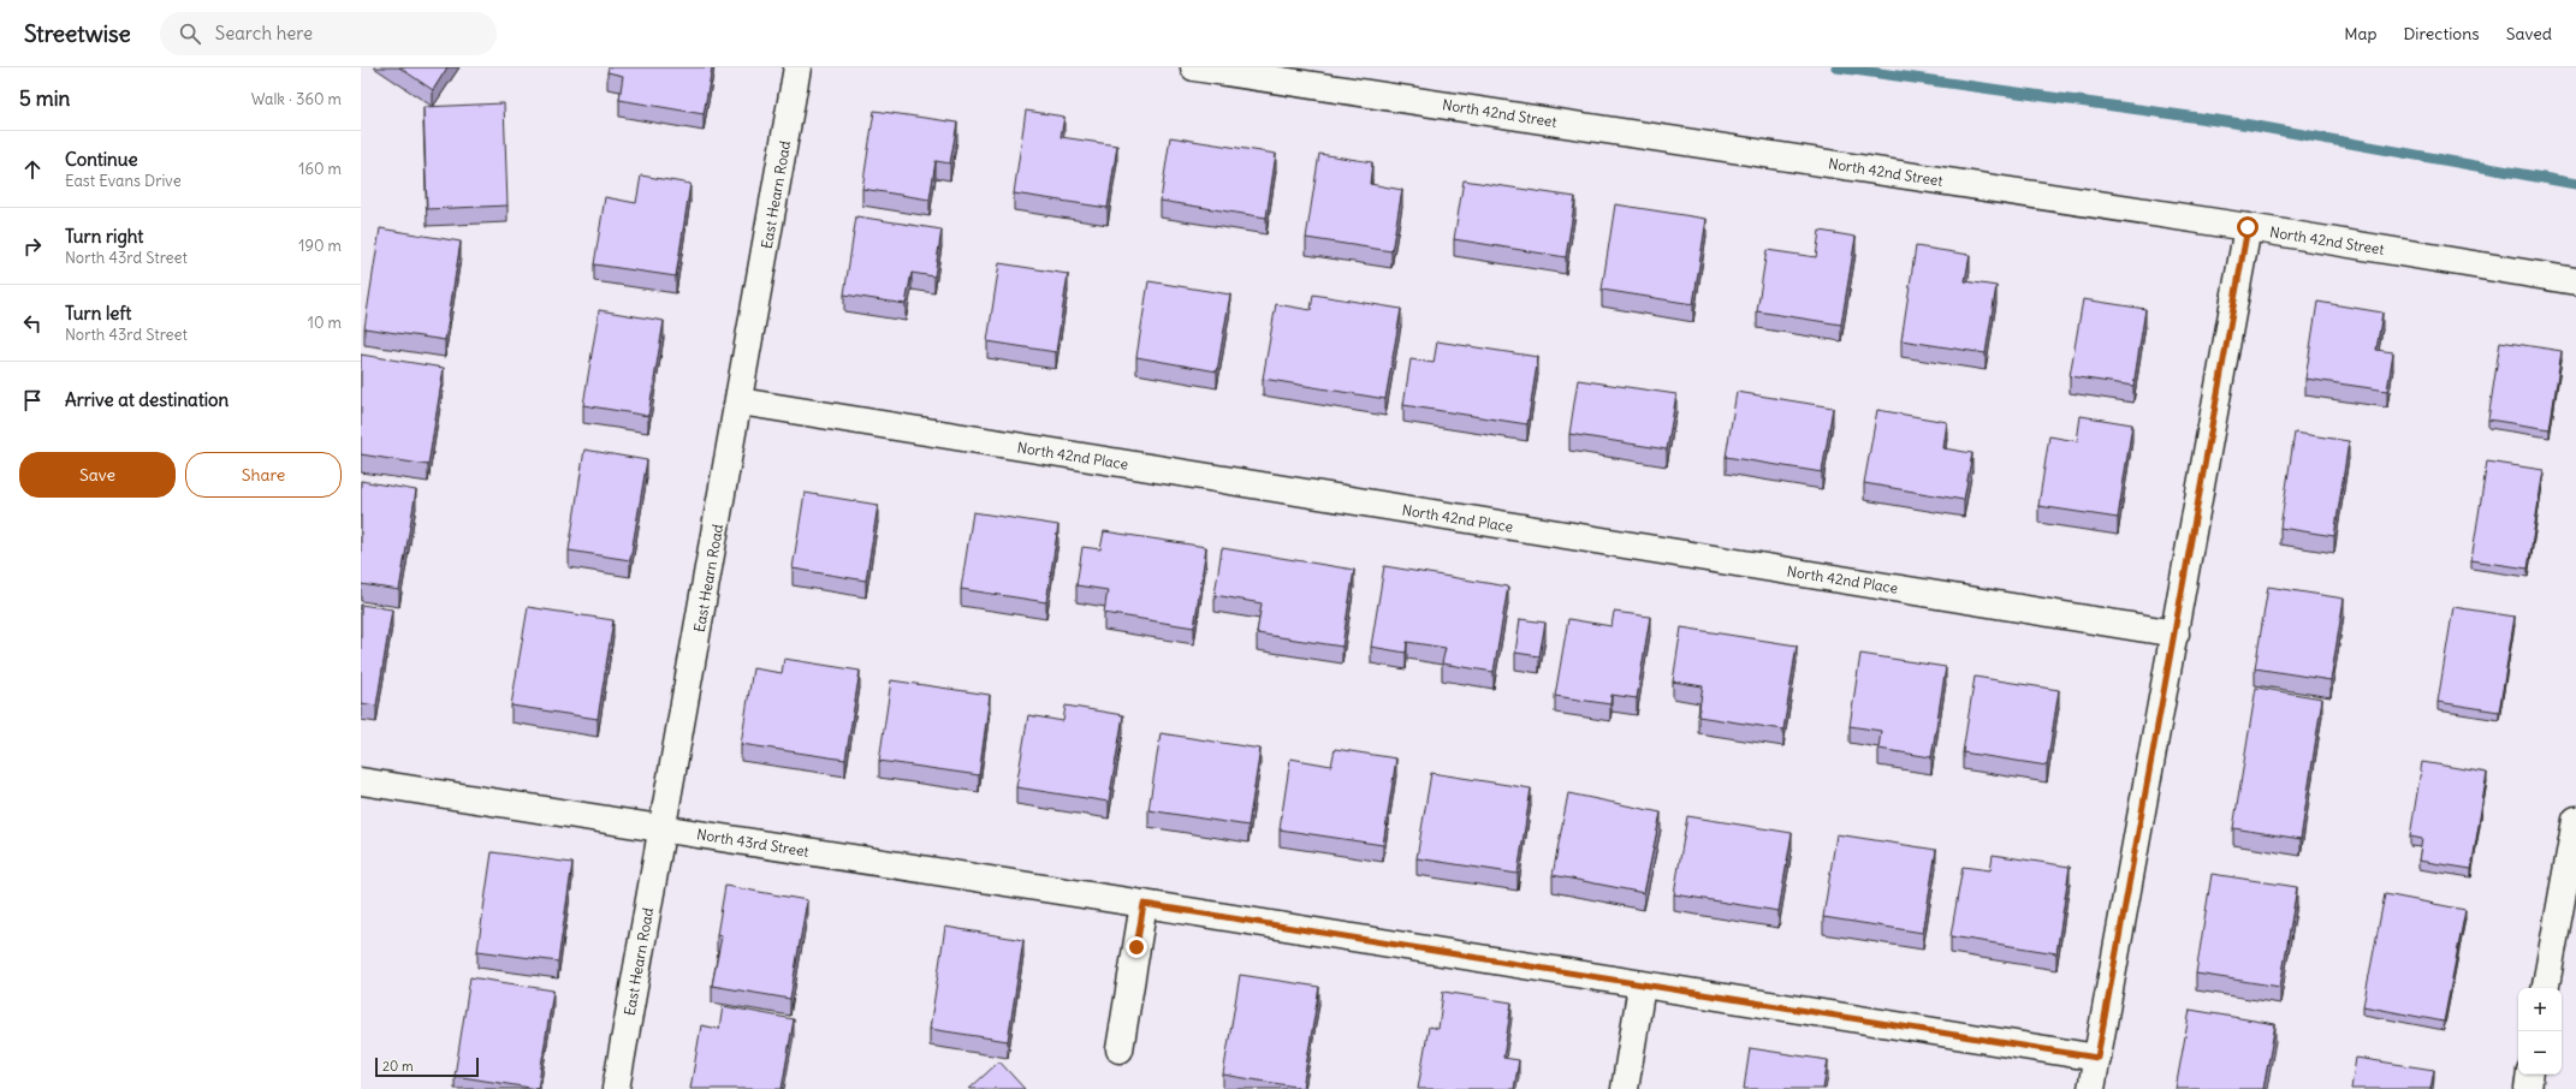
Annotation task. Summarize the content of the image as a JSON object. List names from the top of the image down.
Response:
{
  "streets": {
    "street": [
      "North 42nd Street",
      "East Hearn Road",
      "North 42nd Place",
      "North 43rd Street"
    ]
  },
  "crossings": [
    ["East Hearn Road", "North 42nd Place"],
    ["East Hearn Road", "North 43rd Street"]
  ],
  "scale_bar": "20 m",
  "page": {
    "header": "Streetwise",
    "search": "Search here",
    "nav": ["Map", "Directions", "Saved"],
    "heading": ["5 min", "Walk · 360 m"],
    "list": [
      ["Continue", "East Evans Drive", "160 m"],
      ["Turn right", "North 43rd Street", "190 m"],
      ["Turn left", "North 43rd Street", "10 m"],
      "Arrive at destination"
    ],
    "buttons": ["Save", "Share"],
    "map_buttons": ["+", "−"],
    "scale": "20 m"
  }
}
